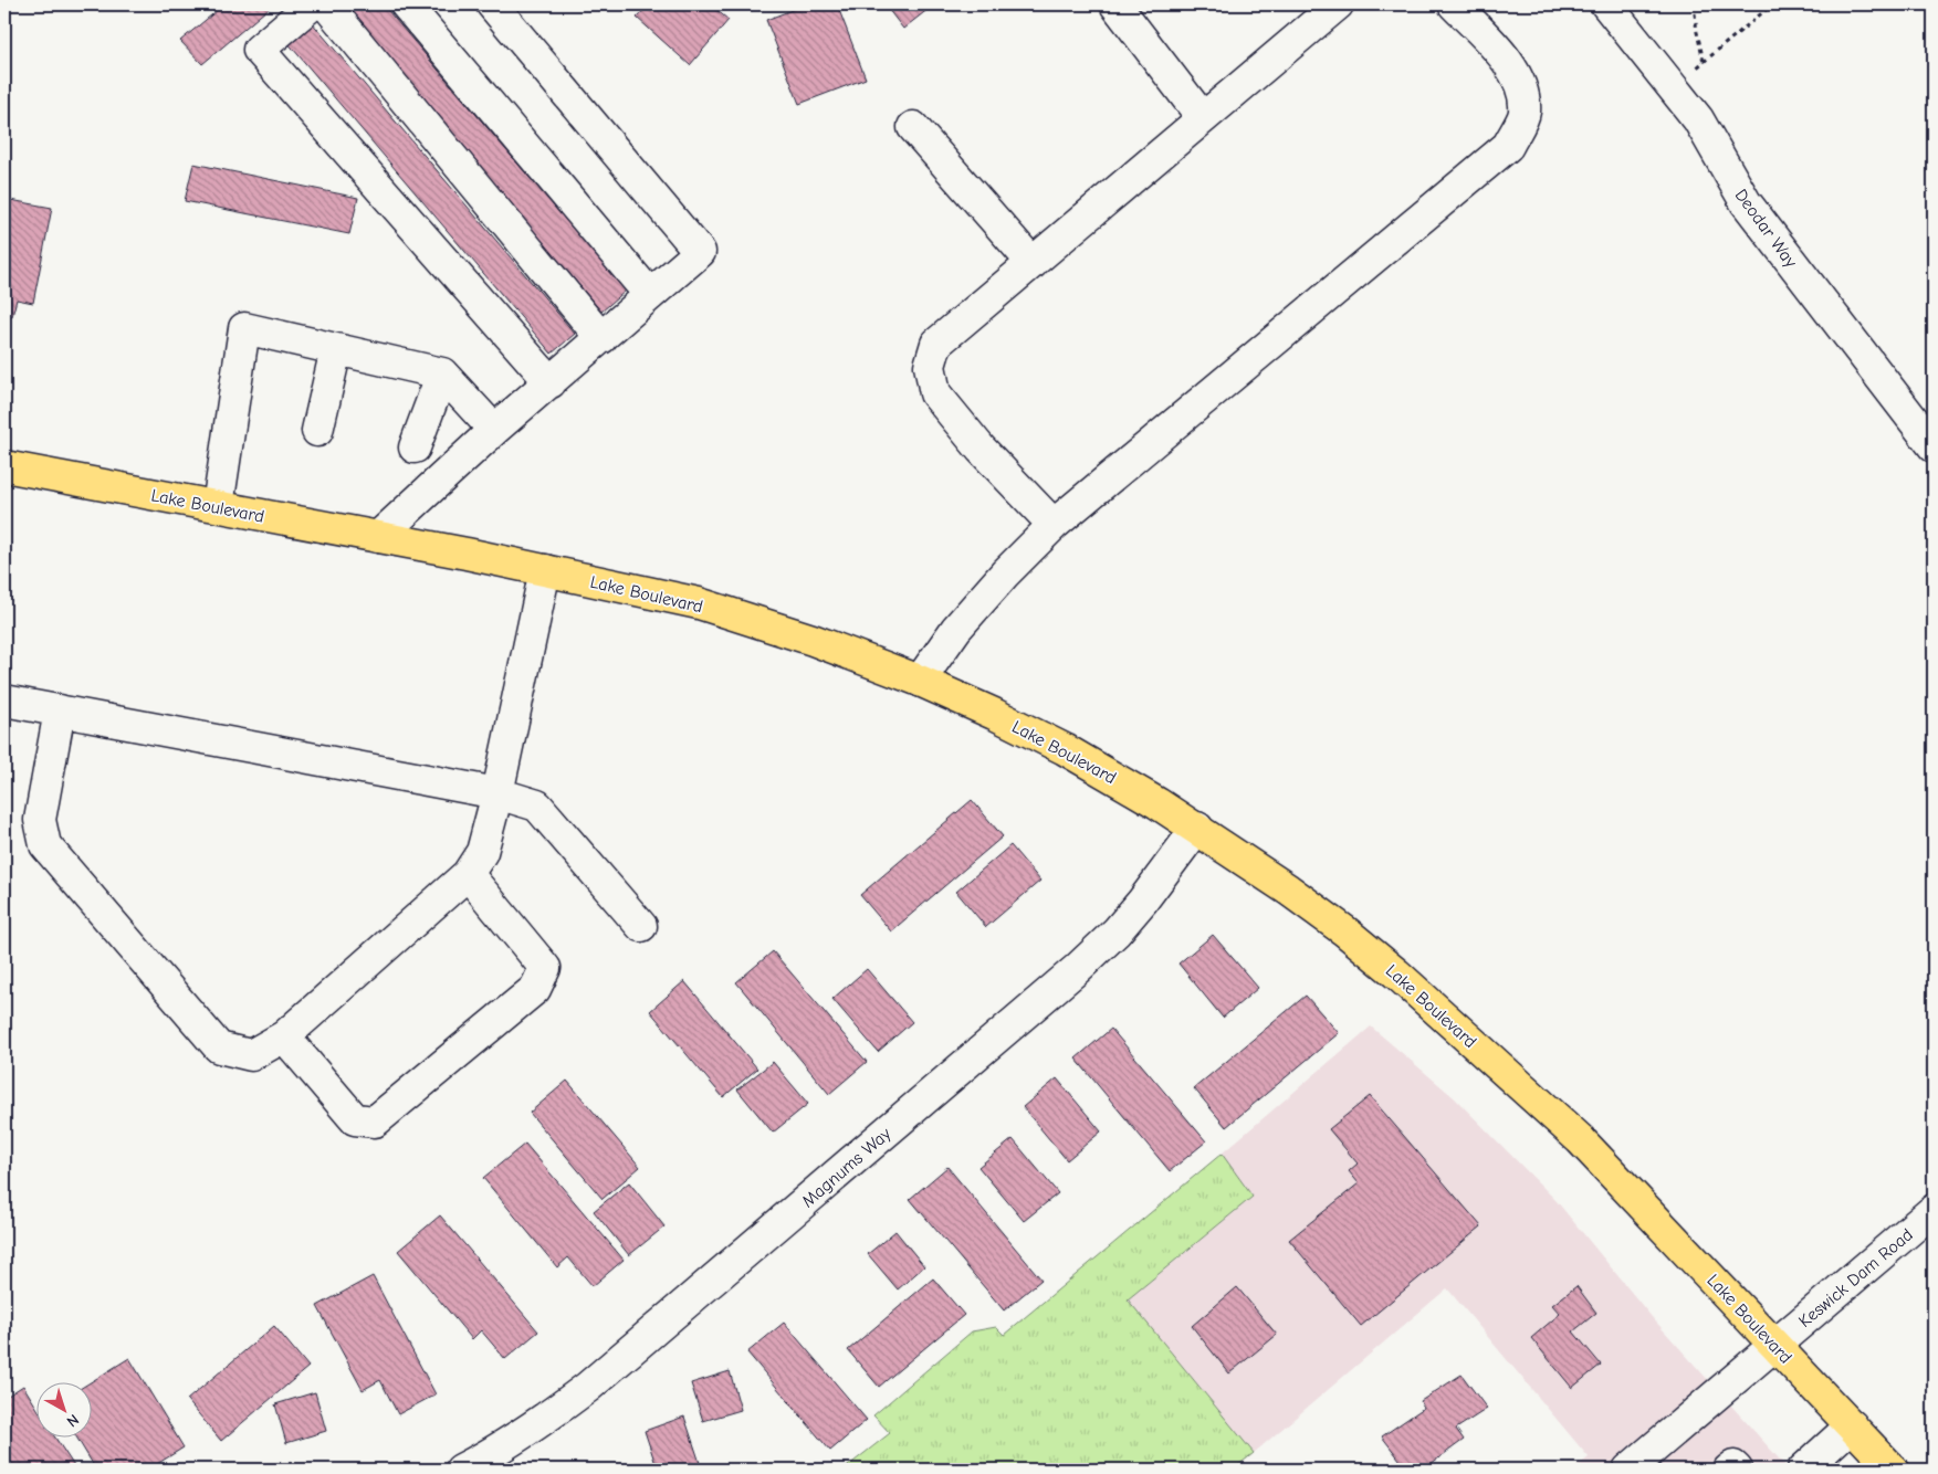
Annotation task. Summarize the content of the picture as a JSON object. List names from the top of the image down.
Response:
{
  "streets": {
    "main road": ["Lake Boulevard"],
    "street": ["Deodar Way", "Magnums Way", "Keswick Dam Road"]
  },
  "crossings": [
    ["Lake Boulevard", "Magnums Way"],
    ["Lake Boulevard", "Keswick Dam Road"]
  ],
  "north": "bottom right"
}
